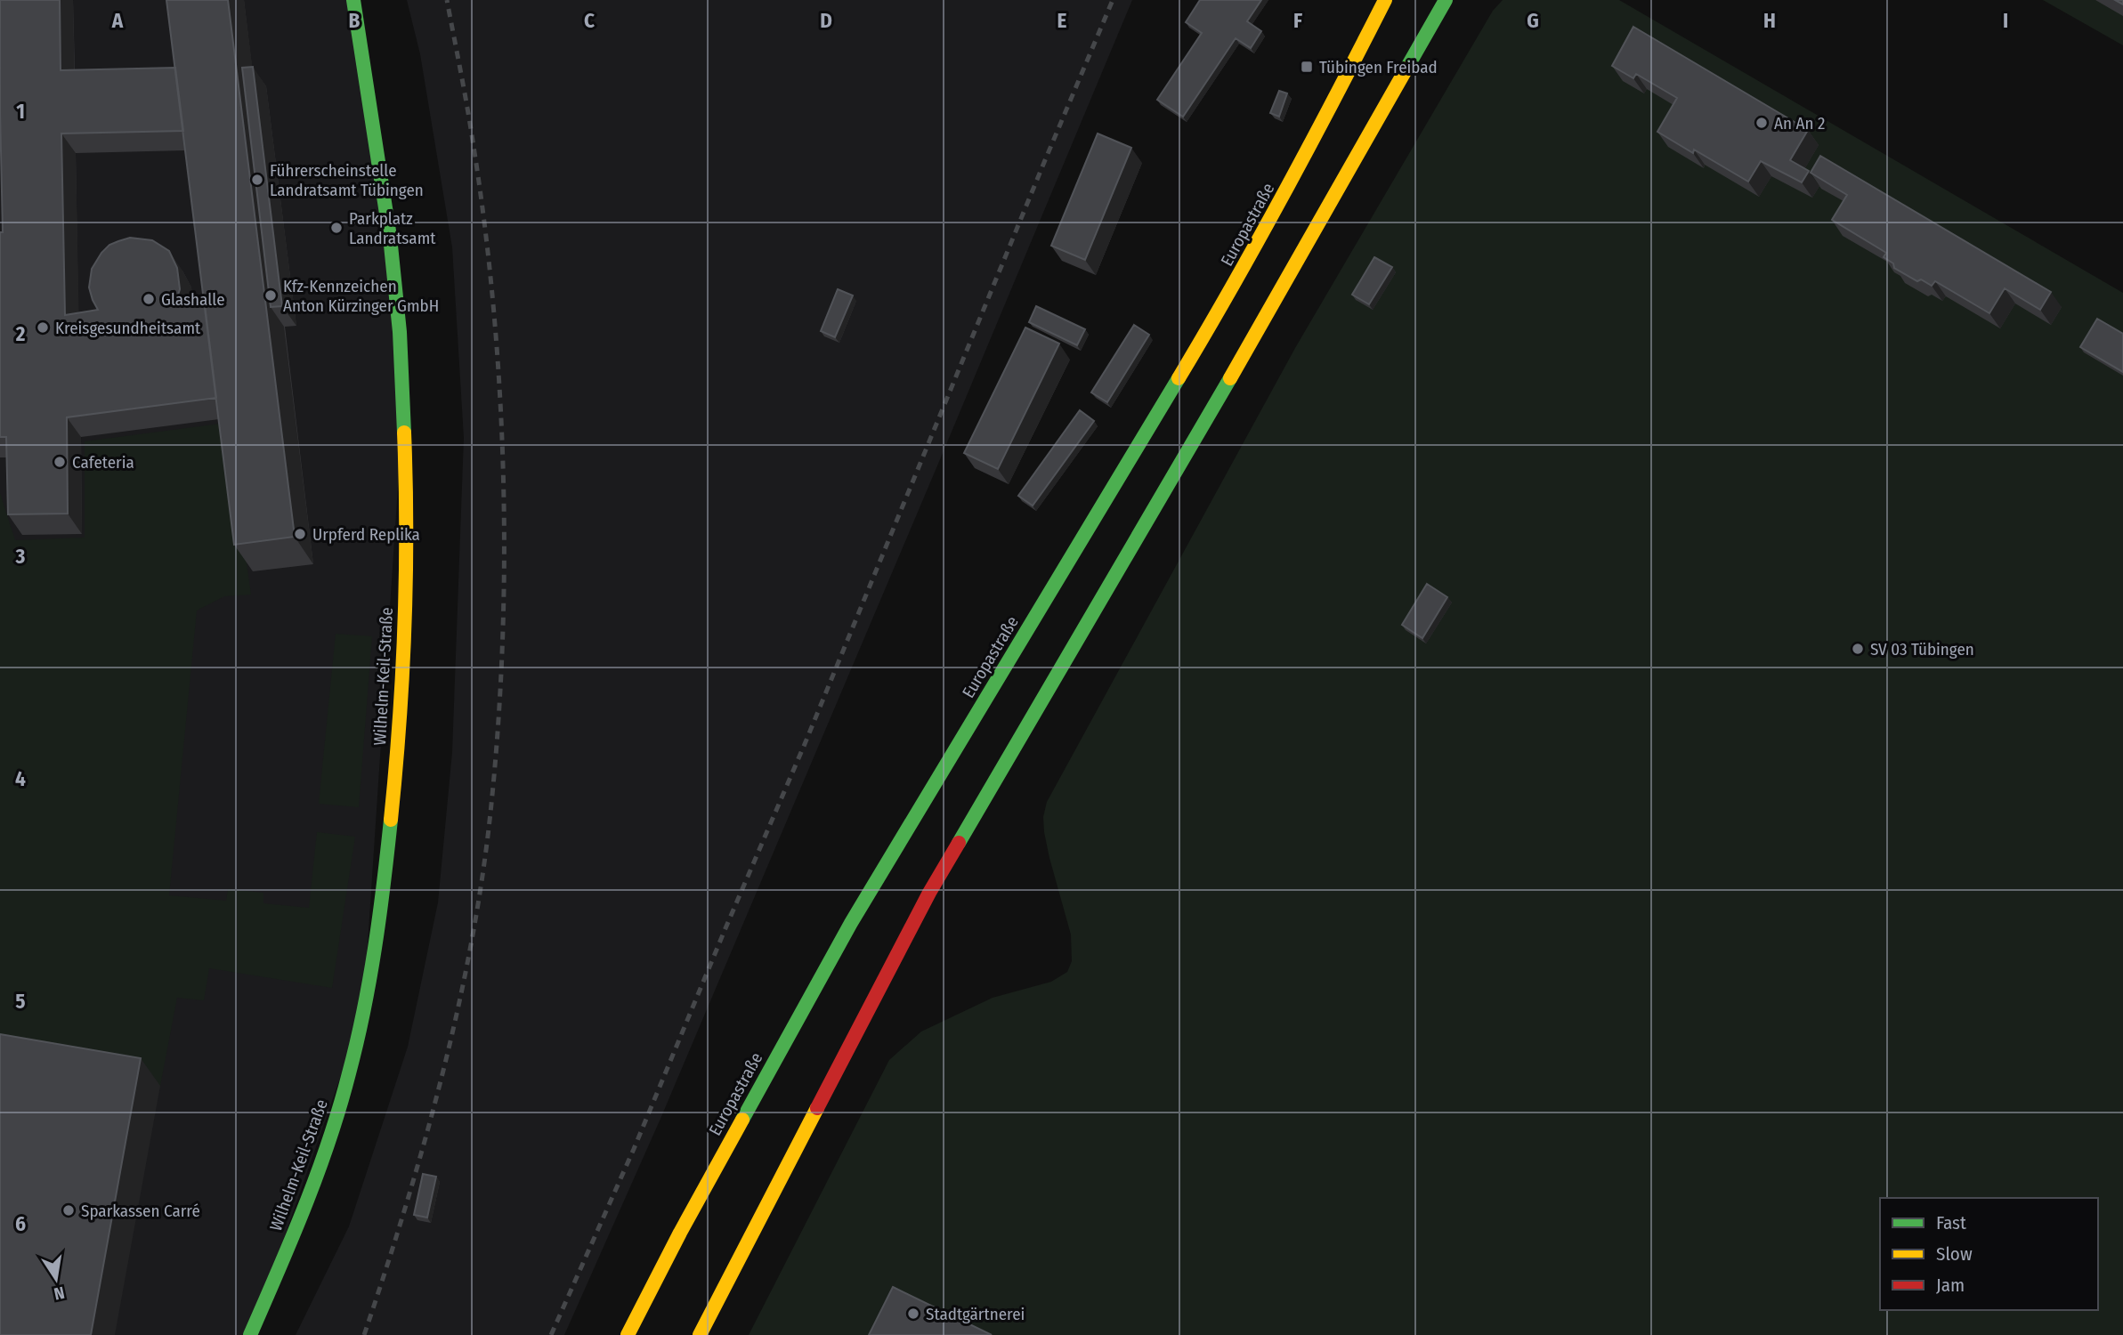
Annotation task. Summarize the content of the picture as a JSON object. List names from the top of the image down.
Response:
{
  "streets": {
    "main road": ["Europastraße", "Wilhelm-Keil-Straße"]
  },
  "places": {
    "transit": ["Tübingen Freibad"],
    "other": [
      "An An 2",
      "Führerscheinstelle Landratsamt Tübingen",
      "Parkplatz Landratsamt",
      "Kfz-Kennzeichen Anton Kürzinger GmbH",
      "Glashalle",
      "Kreisgesundheitsamt",
      "Cafeteria",
      "Urpferd Replika",
      "SV 03 Tübingen",
      "Sparkassen Carré",
      "Stadtgärtnerei"
    ]
  },
  "legend": ["Fast", "Slow", "Jam"],
  "north": "bottom",
  "grid": {
    "columns": [
      "A",
      "B",
      "C",
      "D",
      "E",
      "F",
      "G",
      "H",
      "I"
    ],
    "rows": [
      "1",
      "2",
      "3",
      "4",
      "5",
      "6"
    ]
  }
}
